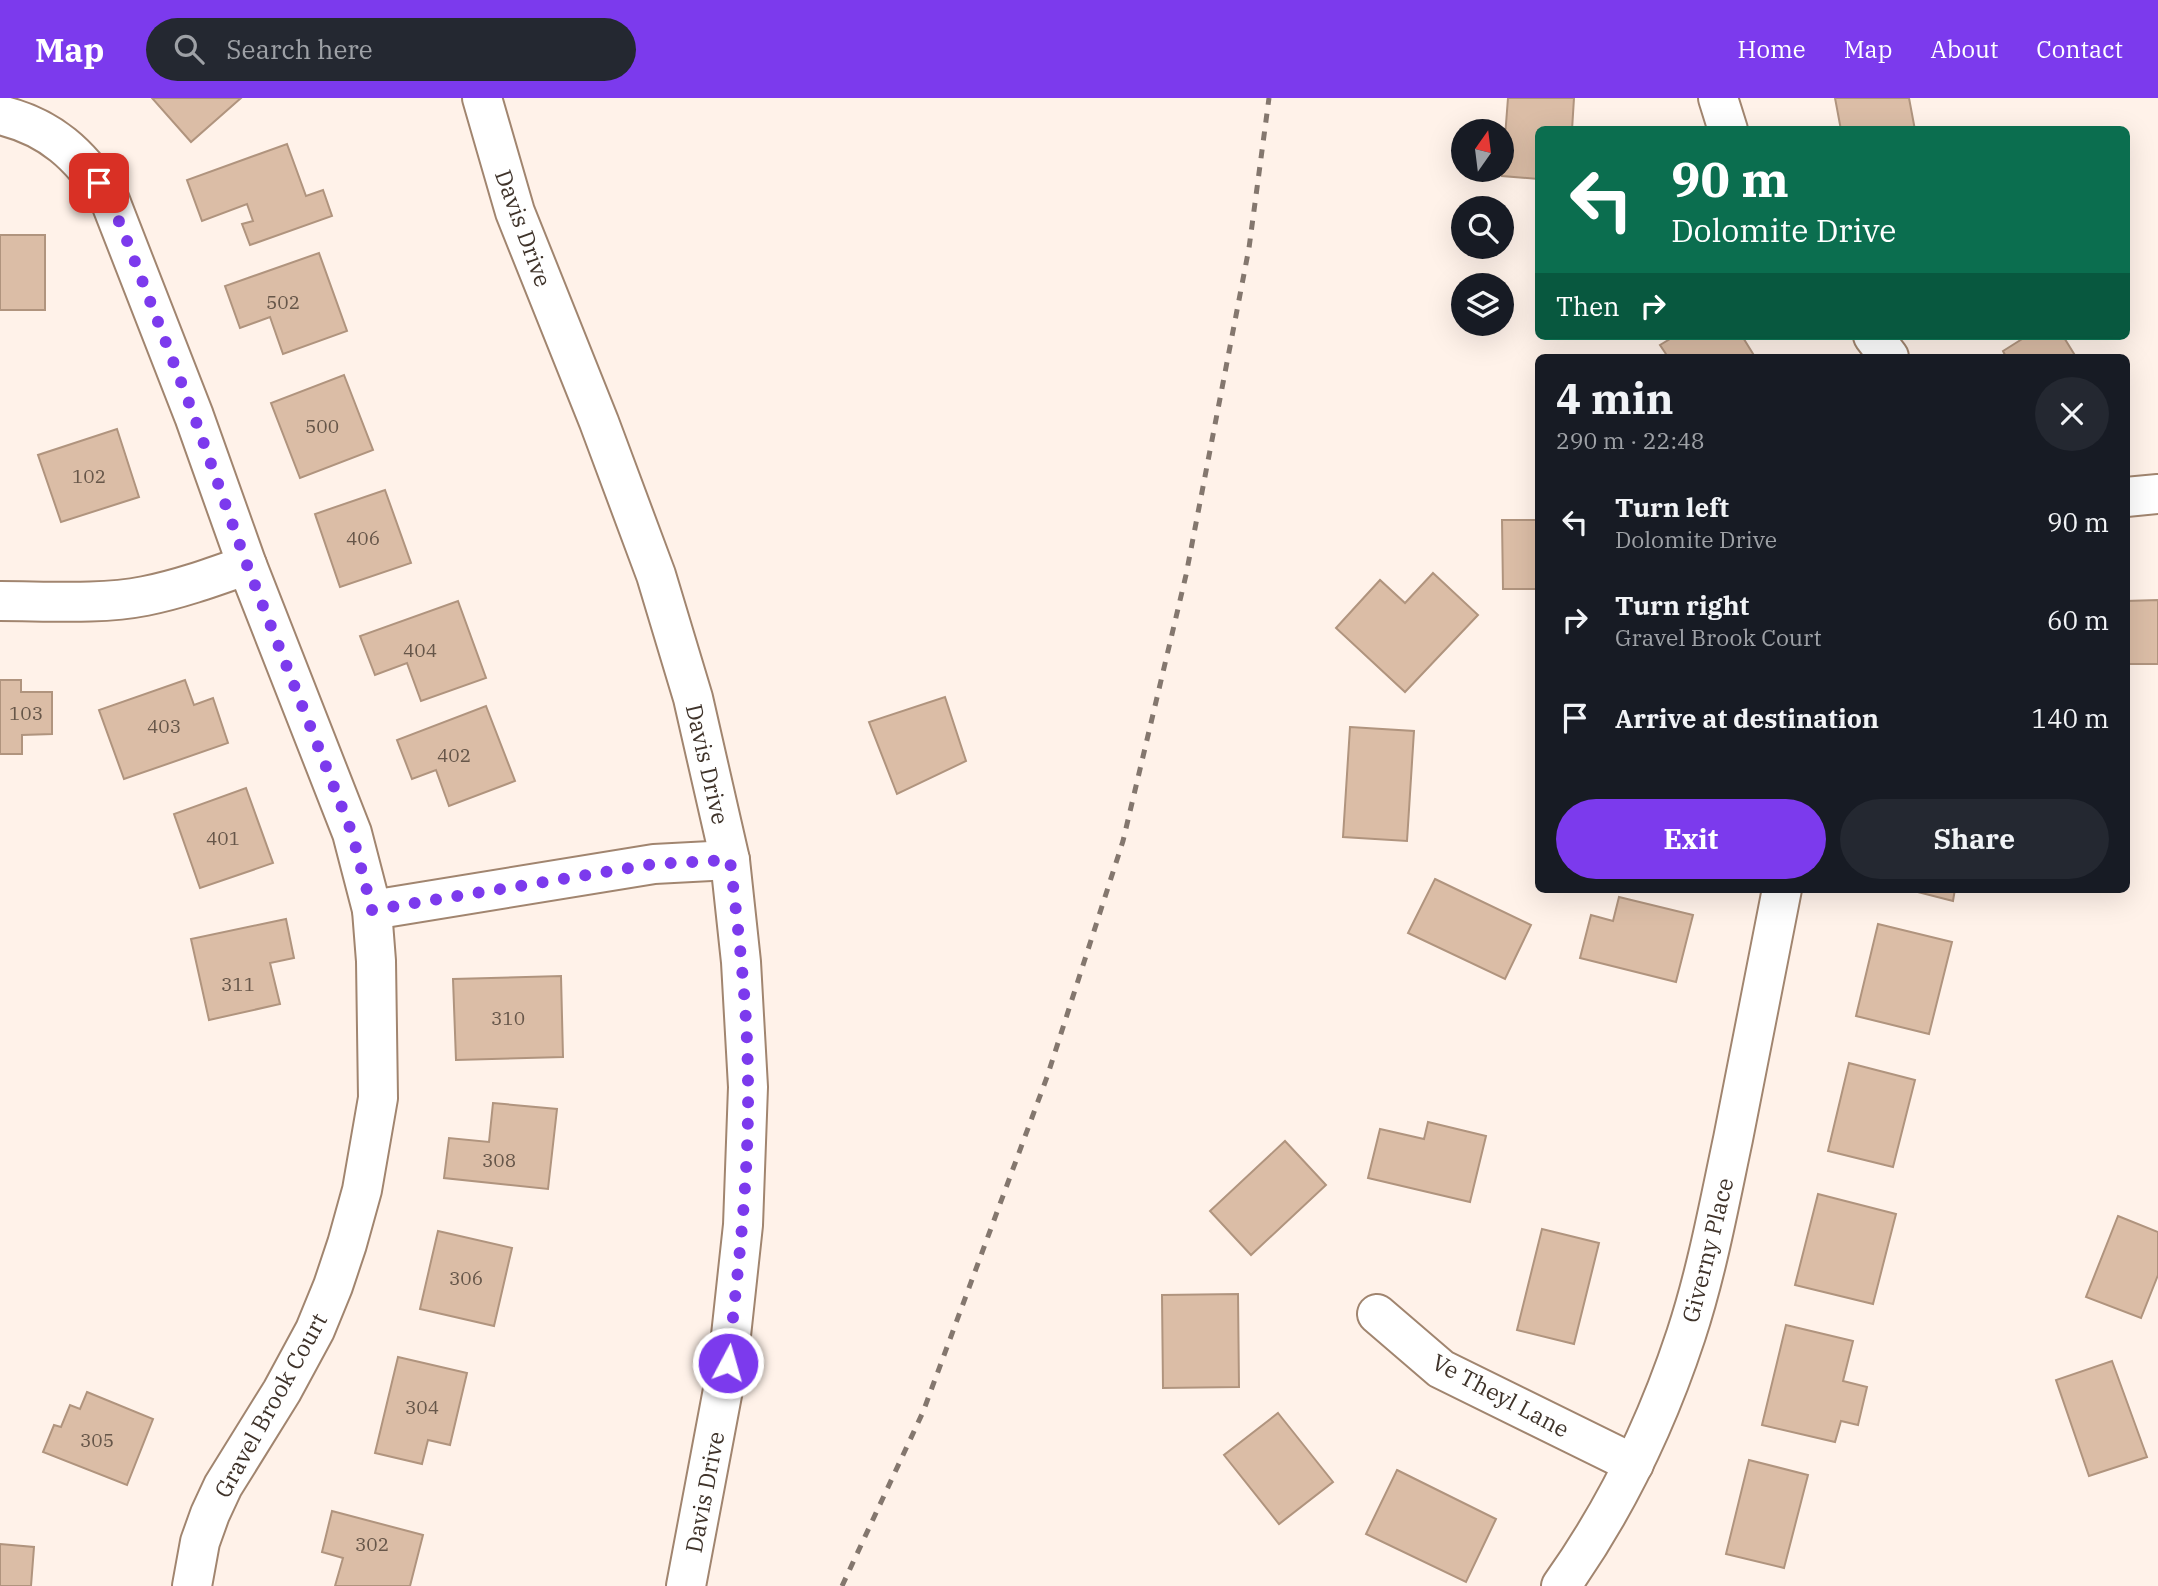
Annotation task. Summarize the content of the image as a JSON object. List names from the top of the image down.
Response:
{
  "streets": {
    "street": [
      "Davis Drive",
      "Giverny Place",
      "Ve Theyl Lane",
      "Gravel Brook Court"
    ]
  },
  "crossings": [
    ["Giverny Place", "Ve Theyl Lane"]
  ],
  "house_numbers": [
    "502",
    "500",
    "102",
    "406",
    "404",
    "103",
    "403",
    "402",
    "401",
    "311",
    "310",
    "308",
    "306",
    "304",
    "305",
    "302"
  ],
  "north": "top",
  "page": {
    "header": "Map",
    "search": "Search here",
    "nav": [
      "Home",
      "Map",
      "About",
      "Contact"
    ],
    "turn": ["90 m", "Dolomite Drive"],
    "then": "Then",
    "heading": ["4 min", "290 m · 22:48"],
    "list": [
      {
        "name": "Turn left",
        "note": "Dolomite Drive",
        "value": "90 m"
      },
      {
        "name": "Turn right",
        "note": "Gravel Brook Court",
        "value": "60 m"
      },
      {
        "name": "Arrive at destination",
        "value": "140 m"
      }
    ],
    "buttons": ["Exit", "Share"]
  }
}
